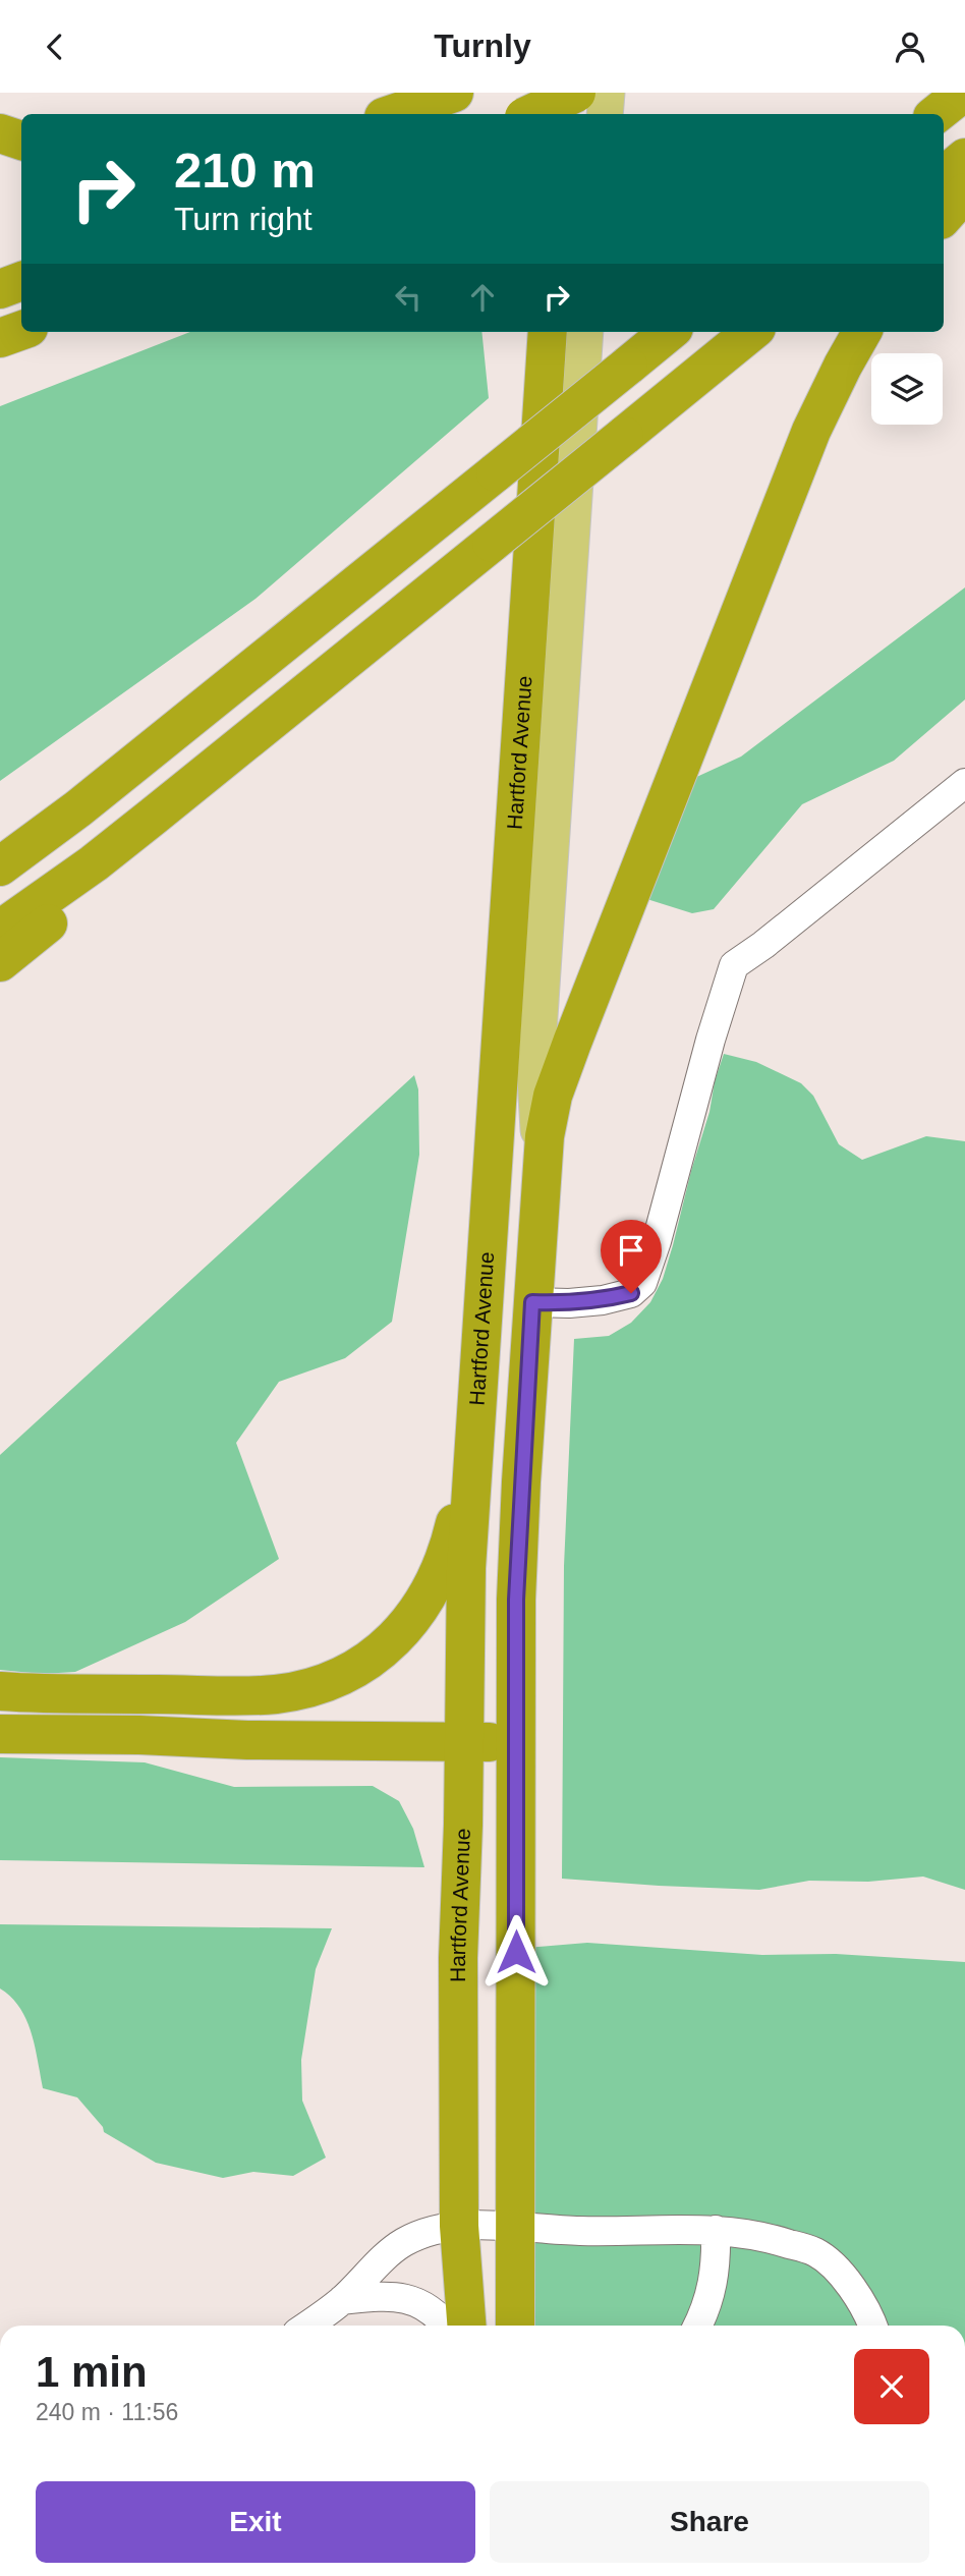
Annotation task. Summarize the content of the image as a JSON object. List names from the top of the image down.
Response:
{
  "streets": {
    "highway": ["Hartford Avenue"]
  },
  "page": {
    "header": "Turnly",
    "turn": ["210 m", "Turn right"],
    "heading": ["1 min", "240 m · 11:56"],
    "buttons": ["Exit", "Share"]
  }
}
